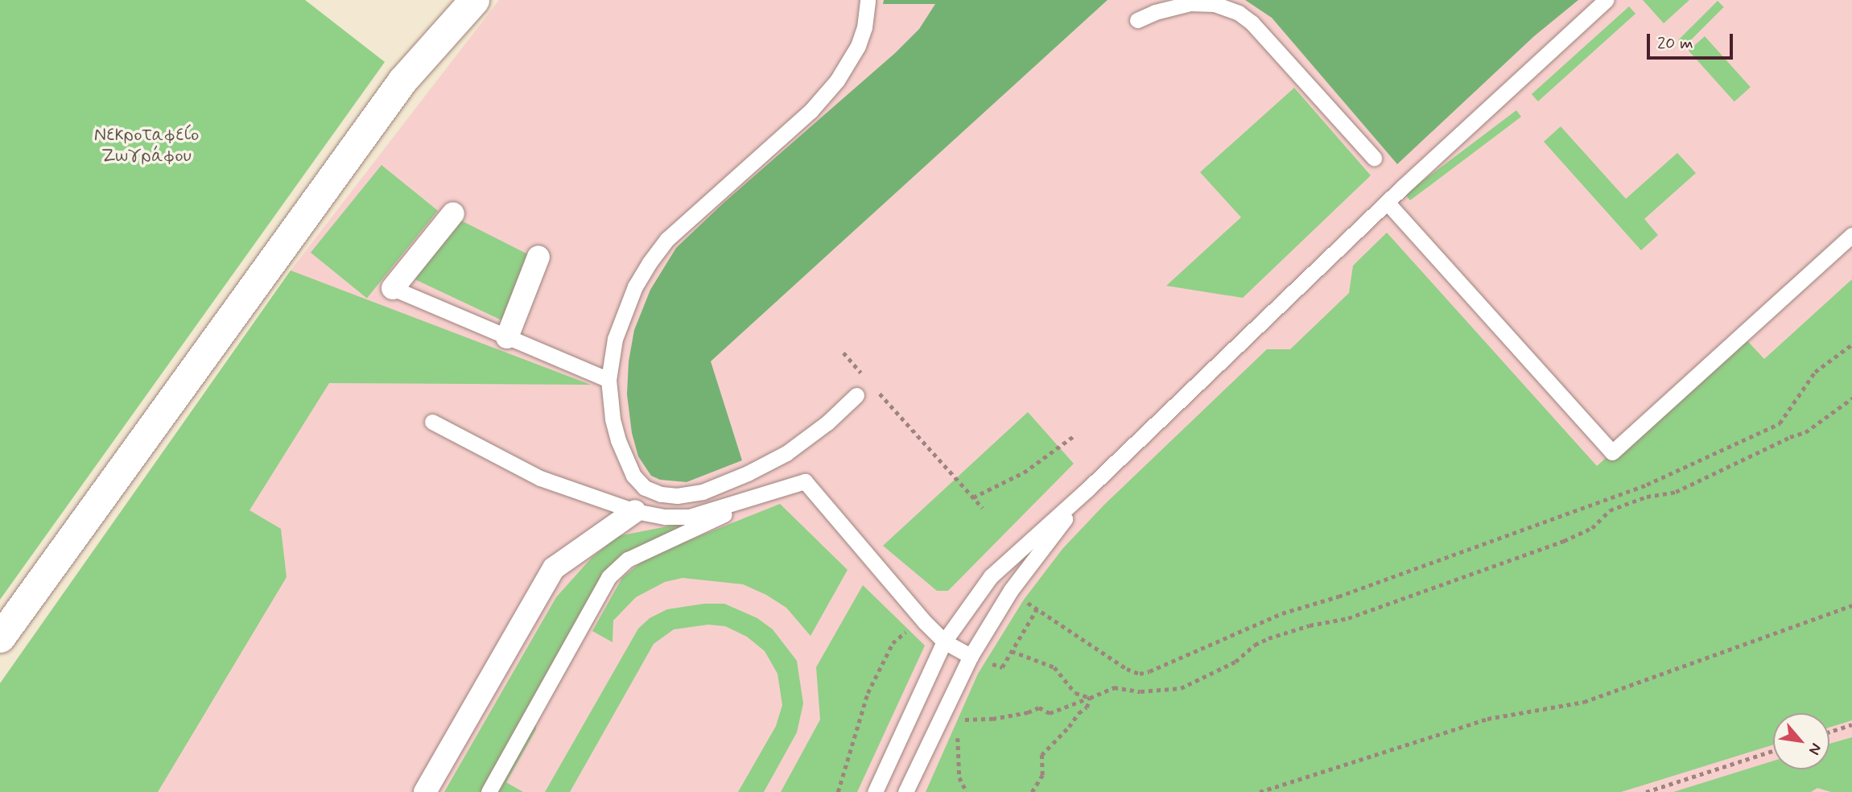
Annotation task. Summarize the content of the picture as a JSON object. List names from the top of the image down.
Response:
{
  "parks": ["Νεκροταφείο Ζωγράφου"],
  "scale_bar": "20 m",
  "north": "bottom right"
}
